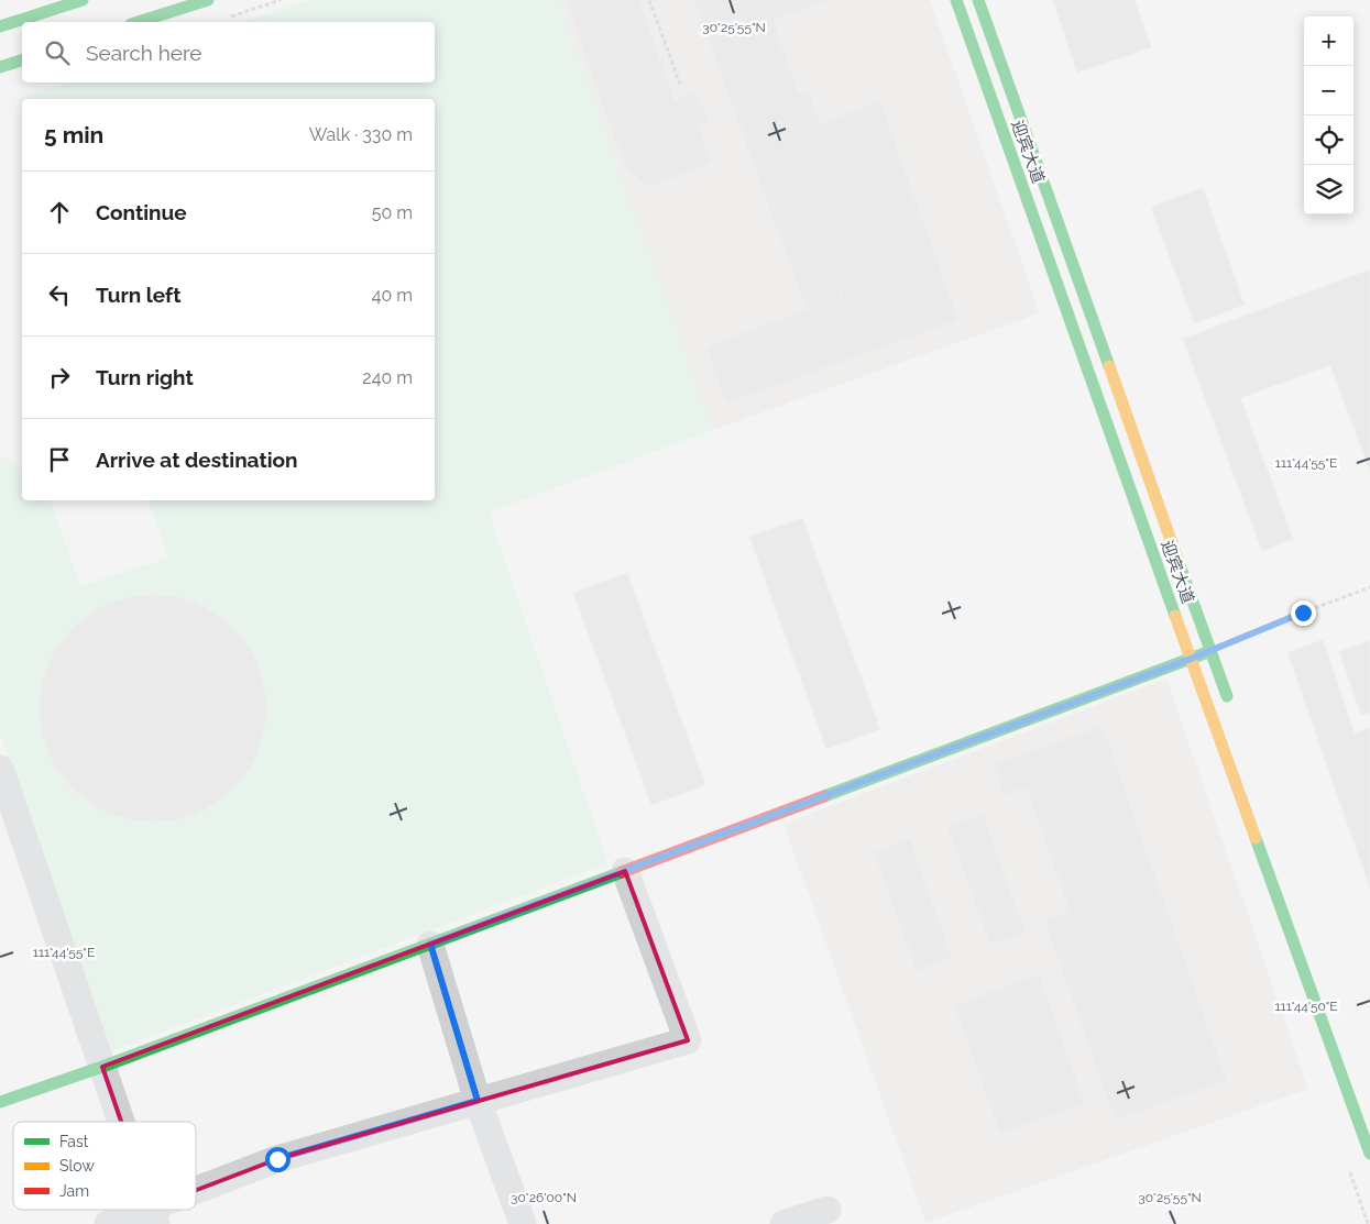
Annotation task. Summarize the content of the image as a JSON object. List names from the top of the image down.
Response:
{
  "streets": {
    "main road": ["迎宾大道"]
  },
  "legend": ["Fast", "Slow", "Jam"],
  "page": {
    "map_buttons": ["+", "−"],
    "search": "Search here",
    "heading": ["5 min", "Walk · 330 m"],
    "list": [
      ["Continue", "50 m"],
      ["Turn left", "40 m"],
      ["Turn right", "240 m"],
      "Arrive at destination"
    ]
  },
  "coordinates": [
    "30°25'55\"N",
    "111°44'55\"E",
    "111°44'50\"E",
    "30°26'00\"N"
  ]
}
